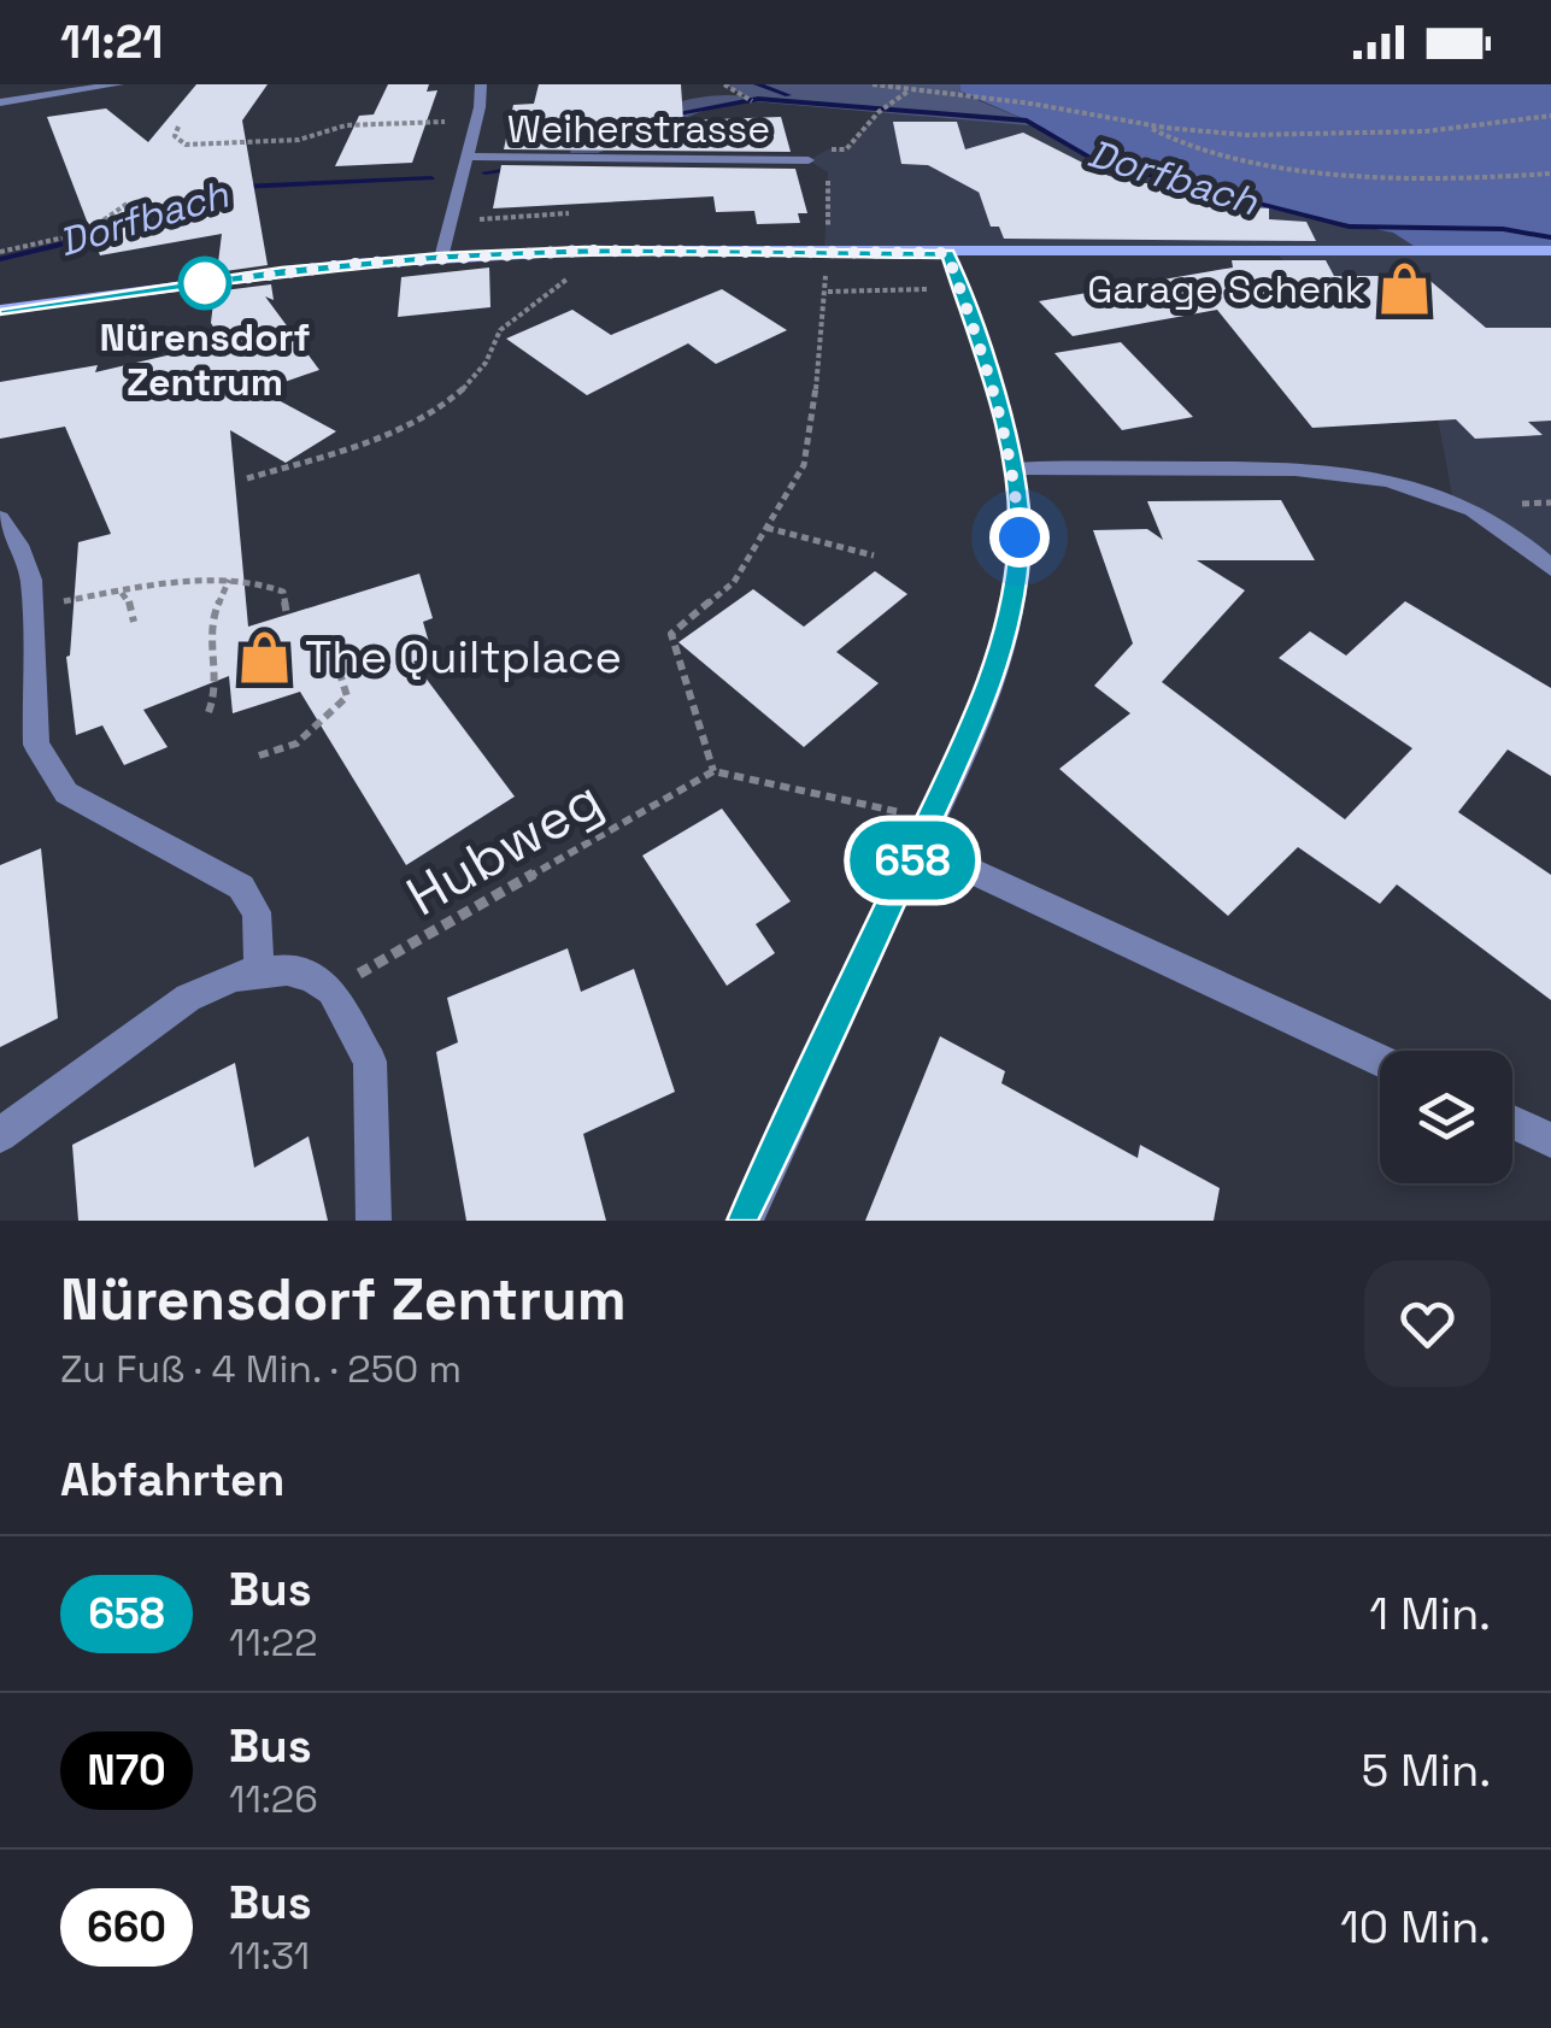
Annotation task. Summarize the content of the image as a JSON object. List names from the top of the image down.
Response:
{
  "streets": {
    "street": ["Weiherstrasse"],
    "path": ["Hubweg"]
  },
  "water": ["Dorfbach"],
  "places": {
    "other": ["Nürensdorf Zentrum"],
    "shop": ["Garage Schenk", "The Quiltplace"]
  },
  "lines": ["bus line 658"],
  "page": {
    "status": "11:21",
    "on_map": "658",
    "heading": [
      ["Nürensdorf Zentrum", "Zu Fuß · 4 Min. · 250 m"],
      "Abfahrten"
    ],
    "list": [
      {
        "mark": "658",
        "name": "Bus",
        "note": "11:22",
        "value": "1 Min."
      },
      {
        "mark": "N70",
        "name": "Bus",
        "note": "11:26",
        "value": "5 Min."
      },
      {
        "mark": "660",
        "name": "Bus",
        "note": "11:31",
        "value": "10 Min."
      }
    ]
  }
}
